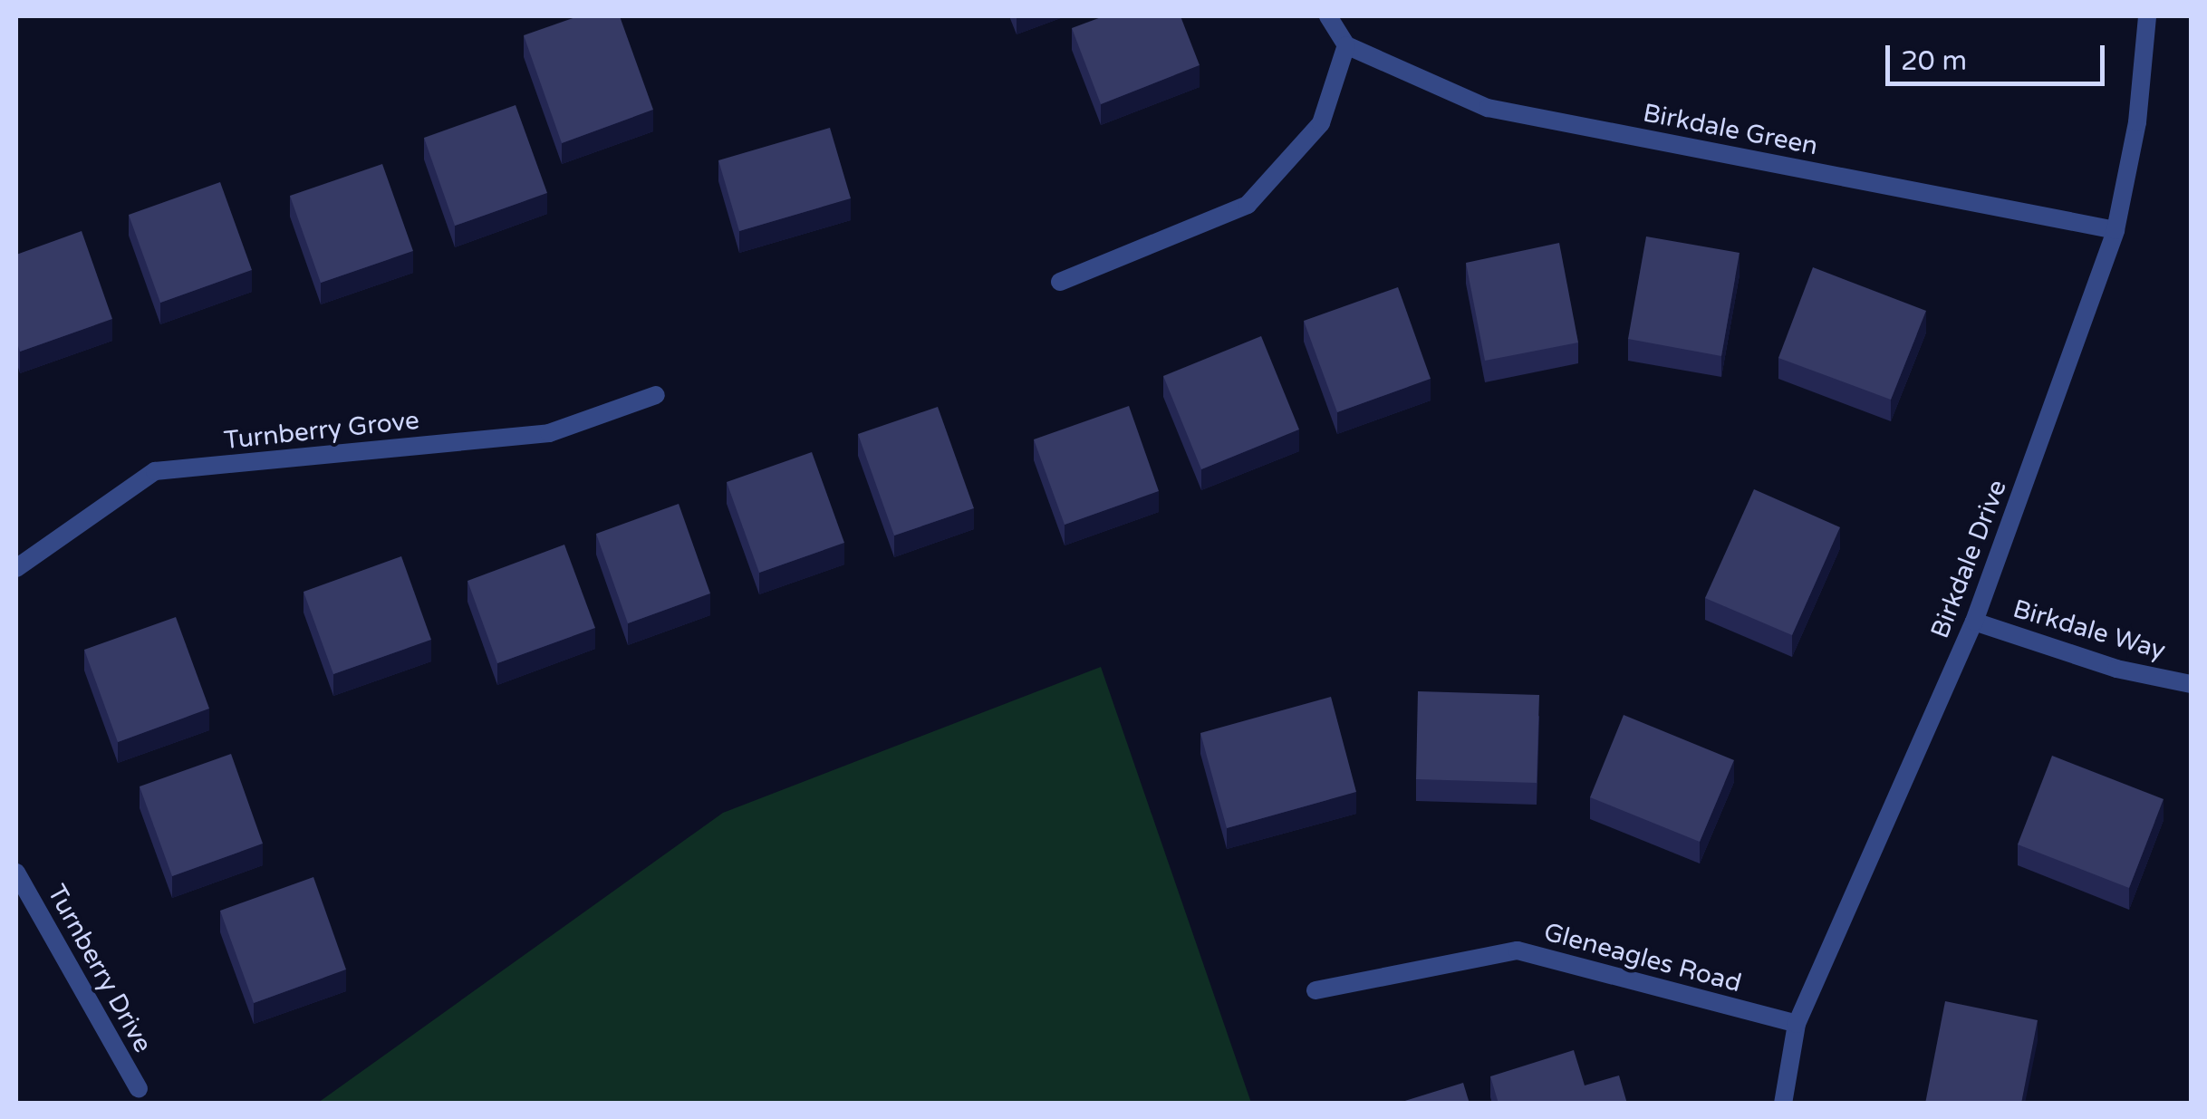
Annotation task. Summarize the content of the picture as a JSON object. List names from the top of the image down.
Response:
{
  "streets": {
    "street": [
      "Birkdale Green",
      "Turnberry Grove",
      "Birkdale Drive",
      "Birkdale Way",
      "Gleneagles Road",
      "Turnberry Drive"
    ]
  },
  "crossings": [
    ["Birkdale Green", "Birkdale Drive"],
    ["Birkdale Drive", "Birkdale Way"],
    ["Birkdale Drive", "Gleneagles Road"]
  ],
  "scale_bar": "20 m"
}
